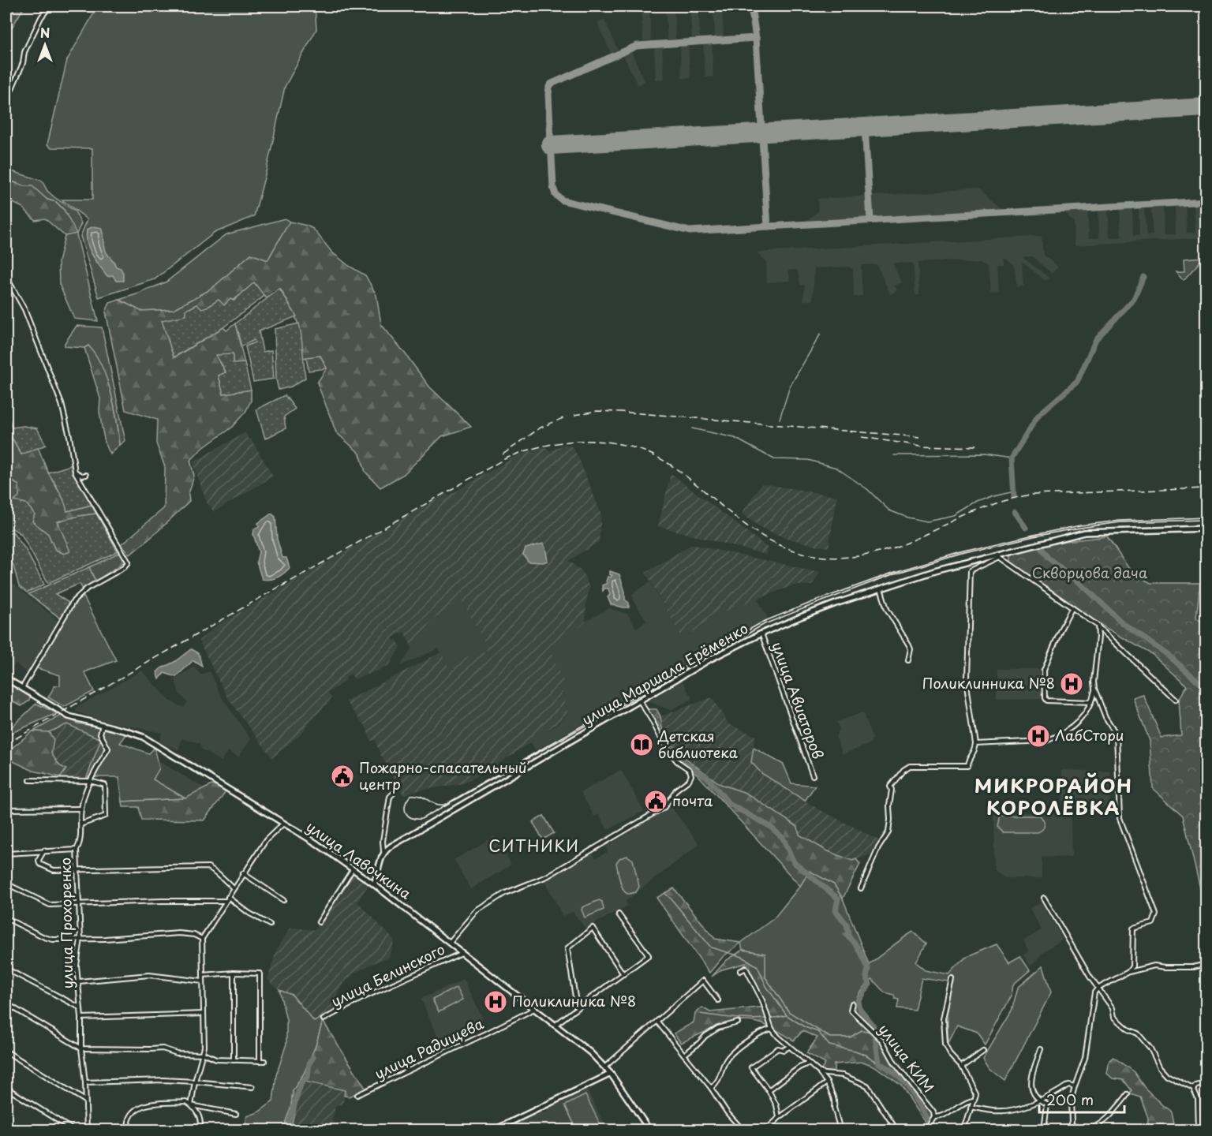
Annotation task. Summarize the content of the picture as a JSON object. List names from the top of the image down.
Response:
{
  "streets": {
    "main road": ["улица Маршала Ерёменко", "улица Лавочкина"],
    "street": [
      "улица Авиаторов",
      "улица Прохоренко",
      "улица Белинского",
      "улица Радищева",
      "улица КИМ"
    ]
  },
  "crossings": [
    ["улица Маршала Ерёменко", "улица Авиаторов"],
    ["улица Лавочкина", "улица Прохоренко"],
    ["улица Лавочкина", "улица Белинского"],
    ["улица Лавочкина", "улица Радищева"]
  ],
  "districts": ["МИКРОРАЙОН КОРОЛЁВКА", "СИТНИКИ"],
  "parks": ["Скворцова дача"],
  "places": {
    "hospital": ["Поликлинника №8", "ЛабСтори", "Поликлиника №8"],
    "library": ["Детская библиотека"],
    "public building": ["Пожарно-спасательный центр", "почта"]
  },
  "scale_bar": "200 m",
  "north": "top"
}
